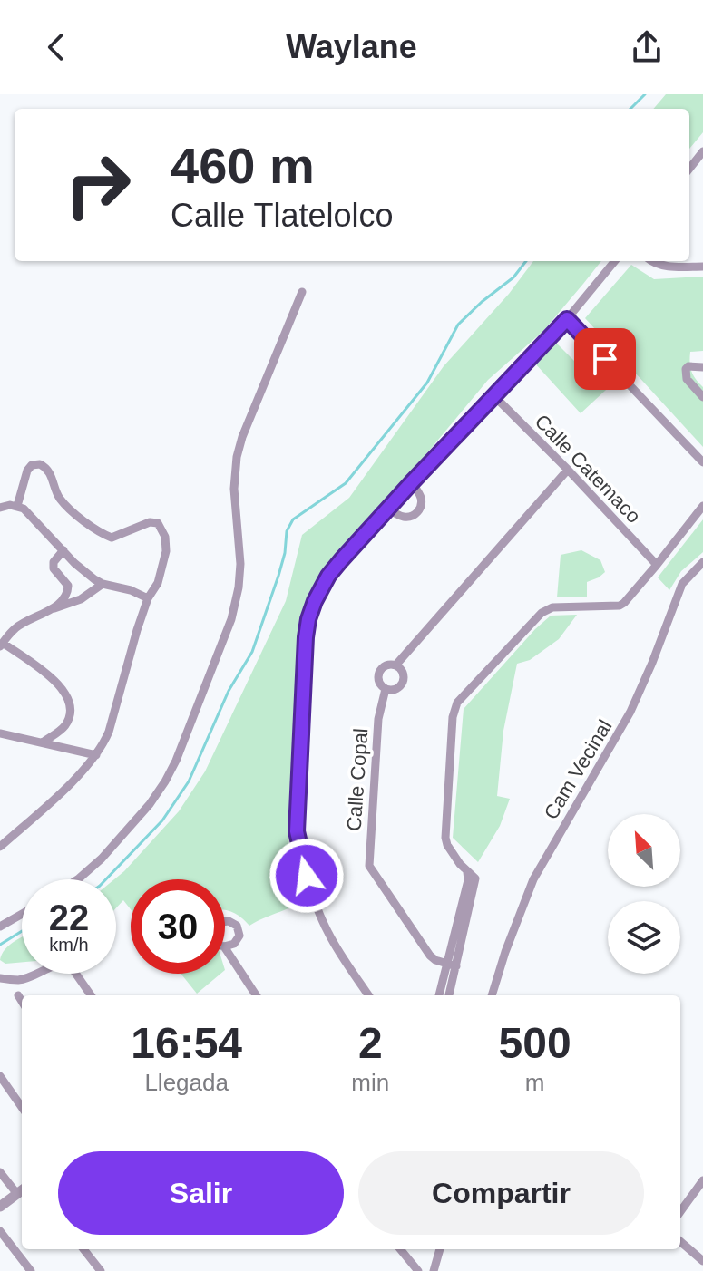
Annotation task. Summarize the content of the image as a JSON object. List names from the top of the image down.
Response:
{
  "streets": {
    "street": ["Calle Catemaco", "Cam Vecinal", "Calle Copal"]
  },
  "north": "top left",
  "page": {
    "header": "Waylane",
    "turn": ["460 m", "Calle Tlatelolco"],
    "speed": "22 km/h",
    "limit": "30",
    "eta": [
      "16:54",
      "Llegada",
      "2",
      "min",
      "500",
      "m"
    ],
    "buttons": ["Salir", "Compartir"]
  }
}
